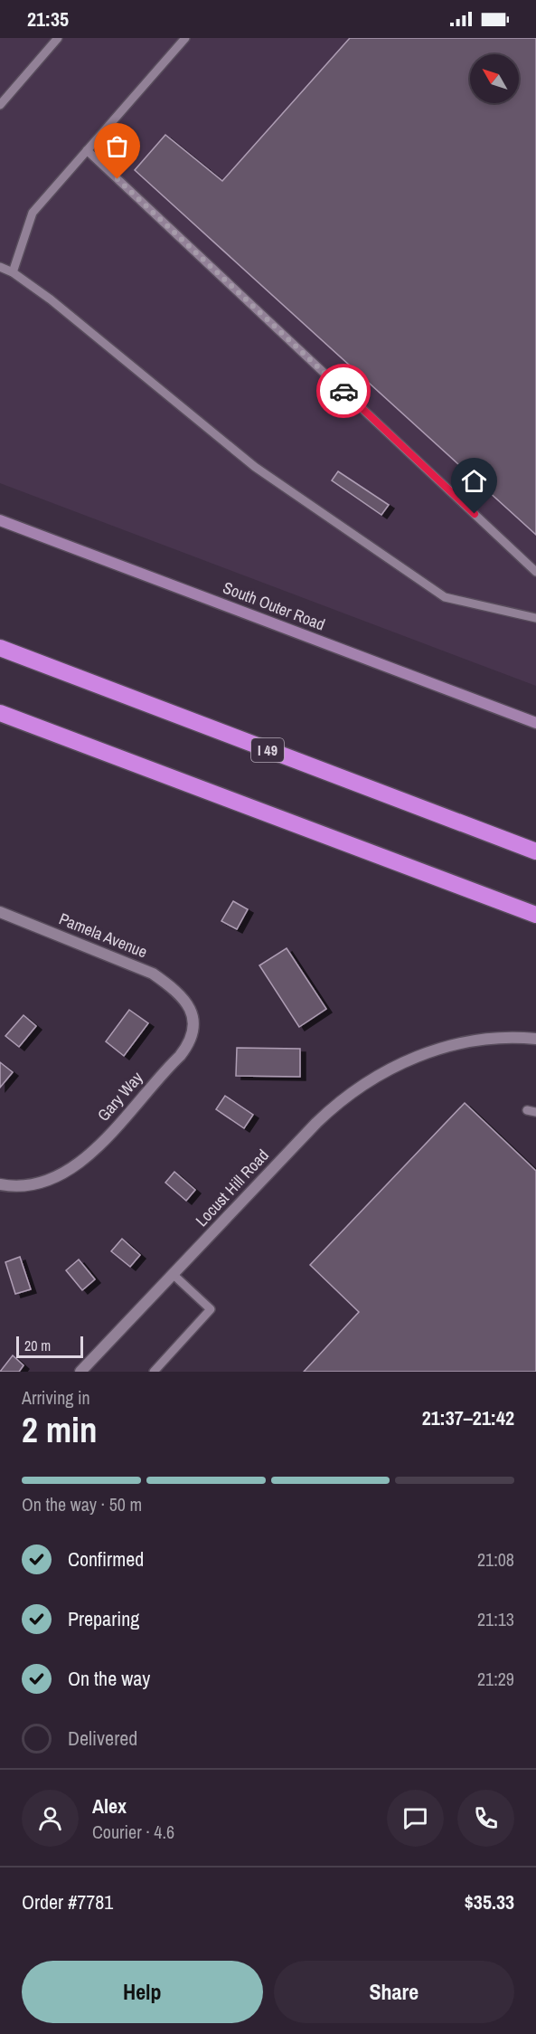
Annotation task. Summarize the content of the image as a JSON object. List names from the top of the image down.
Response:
{
  "streets": {
    "highway": ["I 49"],
    "street": [
      "South Outer Road",
      "Pamela Avenue",
      "Gary Way",
      "Locust Hill Road"
    ]
  },
  "crossings": [
    ["Pamela Avenue", "Gary Way"]
  ],
  "scale_bar": "20 m",
  "north": "top left",
  "page": {
    "status": "21:35",
    "scale": "20 m",
    "heading": ["2 min", "Arriving in", "21:37–21:42"],
    "panel": [
      "Alex",
      "Courier · 4.6",
      "Order #7781",
      "$35.33"
    ],
    "bar": "On the way · 50 m",
    "list": [
      ["Confirmed", "21:08"],
      ["Preparing", "21:13"],
      ["On the way", "21:29"],
      "Delivered"
    ],
    "buttons": ["Help", "Share"]
  }
}
